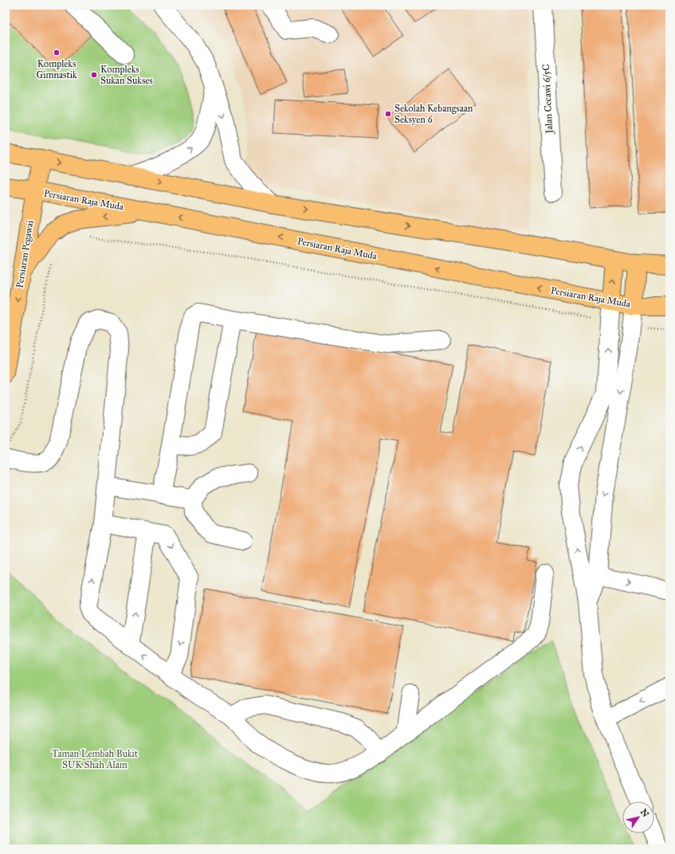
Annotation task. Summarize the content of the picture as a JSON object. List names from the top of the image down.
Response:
{
  "streets": {
    "main road": ["Persiaran Raja Muda", "Persiaran Pegawai"],
    "street": ["Jalan Cecawi 6/5C"]
  },
  "crossings": [
    ["Persiaran Raja Muda", "Persiaran Pegawai"]
  ],
  "one_way": ["Persiaran Pegawai"],
  "parks": ["Taman Lembah Bukit SUK Shah Alam"],
  "places": ["Kompleks Gimnastik", "Kompleks Sukan Sukses", "Sekolah Kebangsaan Seksyen 6"],
  "north": "top right"
}
